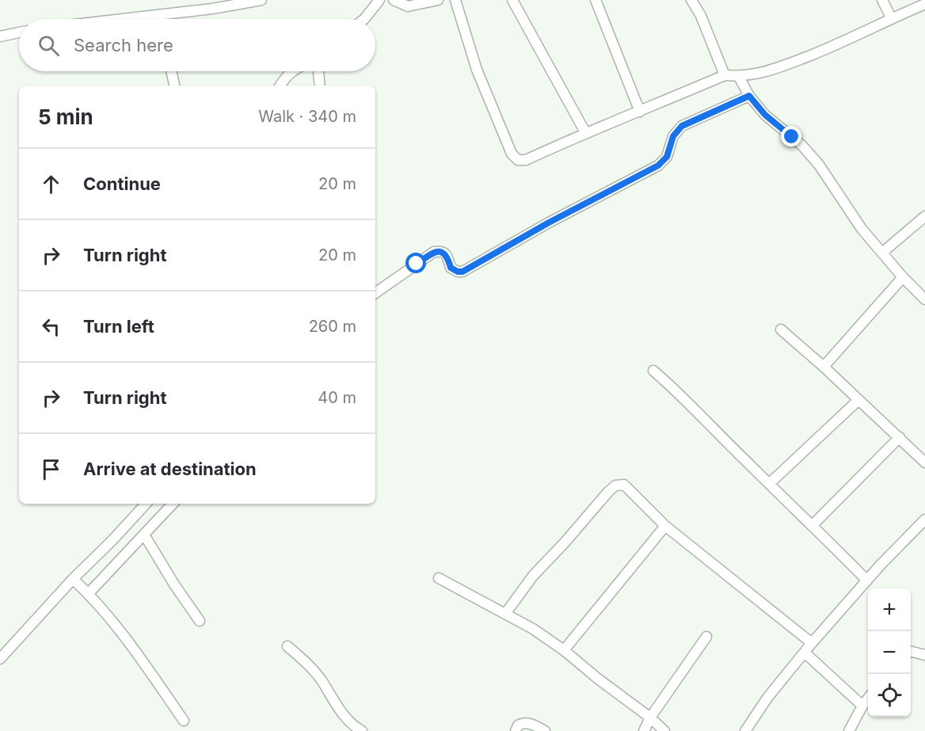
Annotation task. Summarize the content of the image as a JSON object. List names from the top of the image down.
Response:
{
  "page": {
    "search": "Search here",
    "heading": ["5 min", "Walk · 340 m"],
    "list": [
      ["Continue", "20 m"],
      ["Turn right", "20 m"],
      ["Turn left", "260 m"],
      ["Turn right", "40 m"],
      "Arrive at destination"
    ],
    "map_buttons": ["+", "−"]
  }
}
